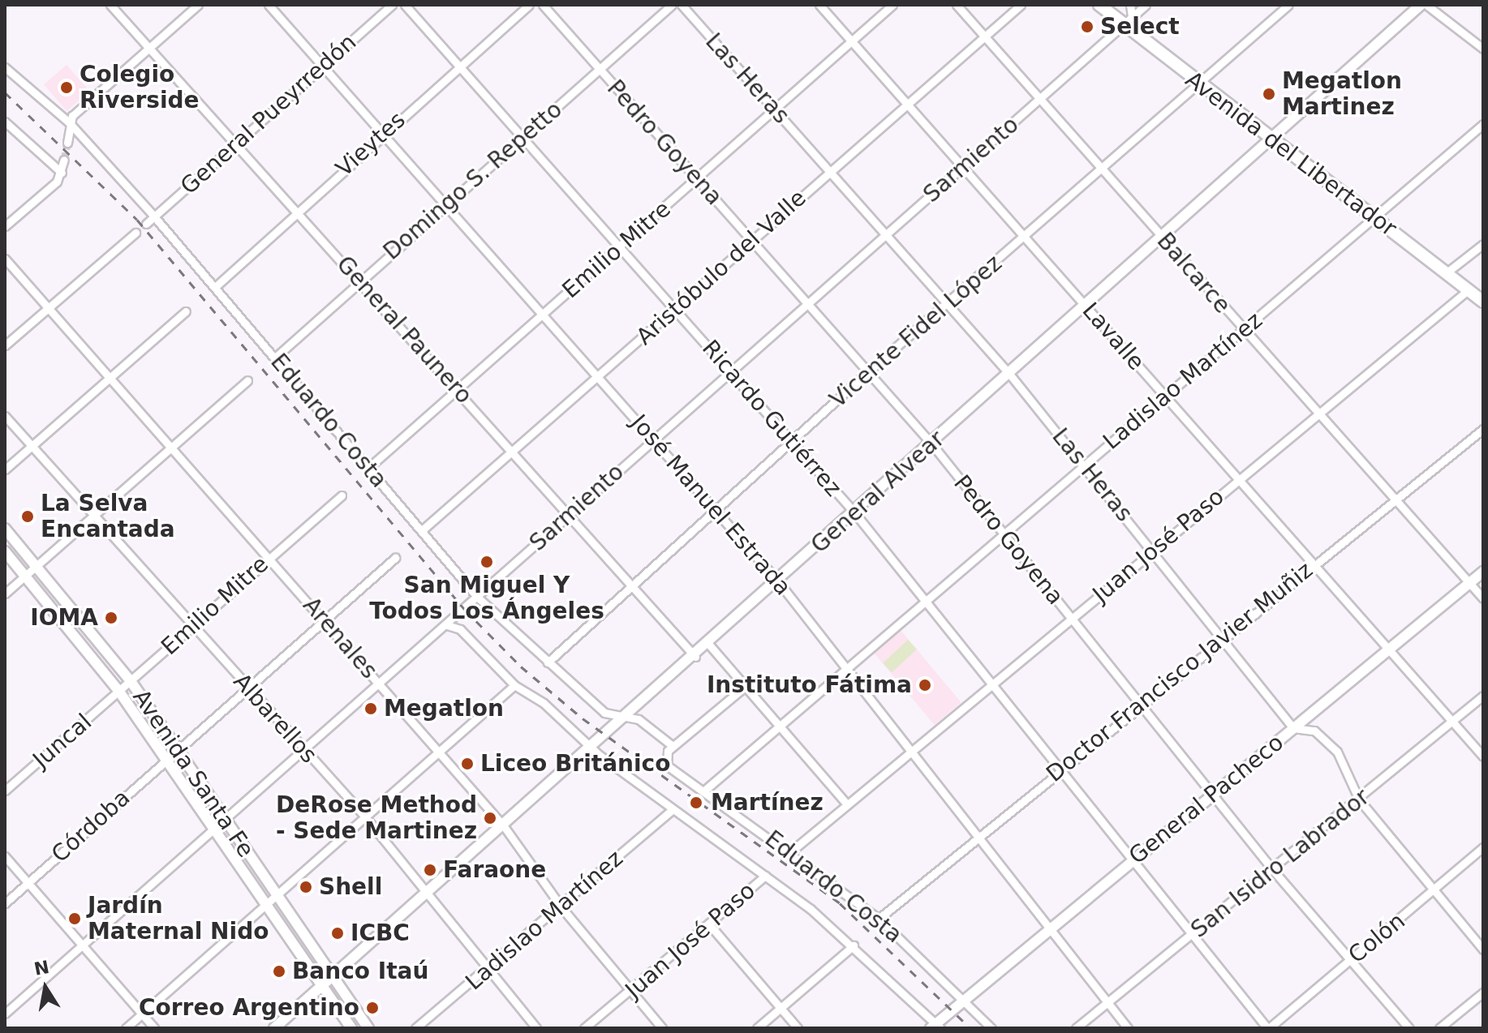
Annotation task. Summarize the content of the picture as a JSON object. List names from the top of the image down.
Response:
{
  "streets": {
    "main road": ["Avenida del Libertador"],
    "street": [
      "Las Heras",
      "General Pueyrredón",
      "Pedro Goyena",
      "Vieytes",
      "Sarmiento",
      "Domingo S. Repetto",
      "Emilio Mitre",
      "Aristóbulo del Valle",
      "Balcarce",
      "General Paunero",
      "Vicente Fidel López",
      "Lavalle",
      "Ladislao Martínez",
      "Ricardo Gutiérrez",
      "Eduardo Costa",
      "General Alvear",
      "José Manuel Estrada",
      "Juan José Paso",
      "Arenales",
      "Doctor Francisco Javier Muñiz",
      "Albarellos",
      "Juncal",
      "Avenida Santa Fe",
      "General Pacheco",
      "Córdoba",
      "San Isidro Labrador",
      "Colón"
    ]
  },
  "crossings": [
    ["Las Heras", "Sarmiento"],
    ["Las Heras", "Emilio Mitre"],
    ["Las Heras", "Aristóbulo del Valle"],
    ["Las Heras", "Vicente Fidel López"],
    ["Las Heras", "Ladislao Martínez"],
    ["Las Heras", "General Alvear"],
    ["Las Heras", "Juan José Paso"],
    ["Las Heras", "Doctor Francisco Javier Muñiz"],
    ["Las Heras", "General Pacheco"],
    ["General Pueyrredón", "General Paunero"],
    ["General Pueyrredón", "Eduardo Costa"],
    ["General Pueyrredón", "José Manuel Estrada"],
    ["Pedro Goyena", "Sarmiento"],
    ["Pedro Goyena", "Domingo S. Repetto"],
    ["Pedro Goyena", "Emilio Mitre"],
    ["Pedro Goyena", "Aristóbulo del Valle"],
    ["Pedro Goyena", "Vicente Fidel López"],
    ["Pedro Goyena", "Ladislao Martínez"],
    ["Pedro Goyena", "General Alvear"],
    ["Pedro Goyena", "Juan José Paso"],
    ["Pedro Goyena", "Doctor Francisco Javier Muñiz"],
    ["Pedro Goyena", "General Pacheco"],
    ["Pedro Goyena", "San Isidro Labrador"],
    ["Pedro Goyena", "Colón"],
    ["Vieytes", "General Paunero"],
    ["Vieytes", "Ricardo Gutiérrez"],
    ["Vieytes", "Eduardo Costa"],
    ["Vieytes", "José Manuel Estrada"],
    ["Avenida del Libertador", "Sarmiento"],
    ["Avenida del Libertador", "Vicente Fidel López"],
    ["Avenida del Libertador", "Ladislao Martínez"],
    ["Avenida del Libertador", "General Alvear"],
    ["Avenida del Libertador", "Juan José Paso"],
    ["Sarmiento", "Balcarce"],
    ["Sarmiento", "General Paunero"],
    ["Sarmiento", "Lavalle"],
    ["Sarmiento", "Ricardo Gutiérrez"],
    ["Sarmiento", "Eduardo Costa"],
    ["Sarmiento", "José Manuel Estrada"],
    ["Sarmiento", "Arenales"],
    ["Sarmiento", "Albarellos"],
    ["Sarmiento", "Avenida Santa Fe"],
    ["Domingo S. Repetto", "General Paunero"],
    ["Domingo S. Repetto", "Ricardo Gutiérrez"],
    ["Domingo S. Repetto", "Eduardo Costa"],
    ["Domingo S. Repetto", "José Manuel Estrada"],
    ["Emilio Mitre", "General Paunero"],
    ["Emilio Mitre", "Lavalle"],
    ["Emilio Mitre", "Ricardo Gutiérrez"],
    ["Emilio Mitre", "Eduardo Costa"],
    ["Emilio Mitre", "José Manuel Estrada"],
    ["Emilio Mitre", "Arenales"],
    ["Emilio Mitre", "Albarellos"],
    ["Emilio Mitre", "Juncal"],
    ["Emilio Mitre", "Avenida Santa Fe"],
    ["Aristóbulo del Valle", "Balcarce"],
    ["Aristóbulo del Valle", "General Paunero"],
    ["Aristóbulo del Valle", "Lavalle"],
    ["Aristóbulo del Valle", "Ricardo Gutiérrez"],
    ["Aristóbulo del Valle", "Eduardo Costa"],
    ["Aristóbulo del Valle", "José Manuel Estrada"],
    ["Balcarce", "Vicente Fidel López"],
    ["Balcarce", "Ladislao Martínez"],
    ["Balcarce", "General Alvear"],
    ["Balcarce", "Juan José Paso"],
    ["Balcarce", "Doctor Francisco Javier Muñiz"],
    ["Balcarce", "General Pacheco"],
    ["General Paunero", "Vicente Fidel López"],
    ["General Paunero", "General Alvear"],
    ["Vicente Fidel López", "Lavalle"],
    ["Vicente Fidel López", "Ricardo Gutiérrez"],
    ["Vicente Fidel López", "Eduardo Costa"],
    ["Vicente Fidel López", "José Manuel Estrada"],
    ["Lavalle", "Ladislao Martínez"],
    ["Lavalle", "General Alvear"],
    ["Lavalle", "Juan José Paso"],
    ["Lavalle", "Doctor Francisco Javier Muñiz"],
    ["Lavalle", "General Pacheco"],
    ["Lavalle", "San Isidro Labrador"],
    ["Ladislao Martínez", "Ricardo Gutiérrez"],
    ["Ladislao Martínez", "Eduardo Costa"],
    ["Ladislao Martínez", "José Manuel Estrada"],
    ["Ladislao Martínez", "Arenales"],
    ["Ladislao Martínez", "Albarellos"],
    ["Ricardo Gutiérrez", "General Alvear"],
    ["Ricardo Gutiérrez", "Juan José Paso"],
    ["Ricardo Gutiérrez", "Doctor Francisco Javier Muñiz"],
    ["Ricardo Gutiérrez", "General Pacheco"],
    ["Ricardo Gutiérrez", "San Isidro Labrador"],
    ["Ricardo Gutiérrez", "Colón"],
    ["Eduardo Costa", "General Alvear"],
    ["Eduardo Costa", "Juan José Paso"],
    ["Eduardo Costa", "Doctor Francisco Javier Muñiz"],
    ["Eduardo Costa", "General Pacheco"],
    ["General Alvear", "José Manuel Estrada"],
    ["General Alvear", "Arenales"],
    ["General Alvear", "Albarellos"],
    ["General Alvear", "Avenida Santa Fe"],
    ["José Manuel Estrada", "Juan José Paso"],
    ["José Manuel Estrada", "Doctor Francisco Javier Muñiz"],
    ["José Manuel Estrada", "General Pacheco"],
    ["José Manuel Estrada", "San Isidro Labrador"],
    ["Juan José Paso", "Arenales"],
    ["Juncal", "Avenida Santa Fe"],
    ["Avenida Santa Fe", "Córdoba"]
  ],
  "places": [
    "Select",
    "Colegio Riverside",
    "Megatlon Martinez",
    "La Selva Encantada",
    "San Miguel Y Todos Los Ángeles",
    "IOMA",
    "Instituto Fátima",
    "Megatlon",
    "Liceo Británico",
    "Martínez",
    "DeRose Method - Sede Martinez",
    "Faraone",
    "Shell",
    "Jardín Maternal Nido",
    "ICBC",
    "Banco Itaú",
    "Correo Argentino"
  ],
  "north": "top"
}
